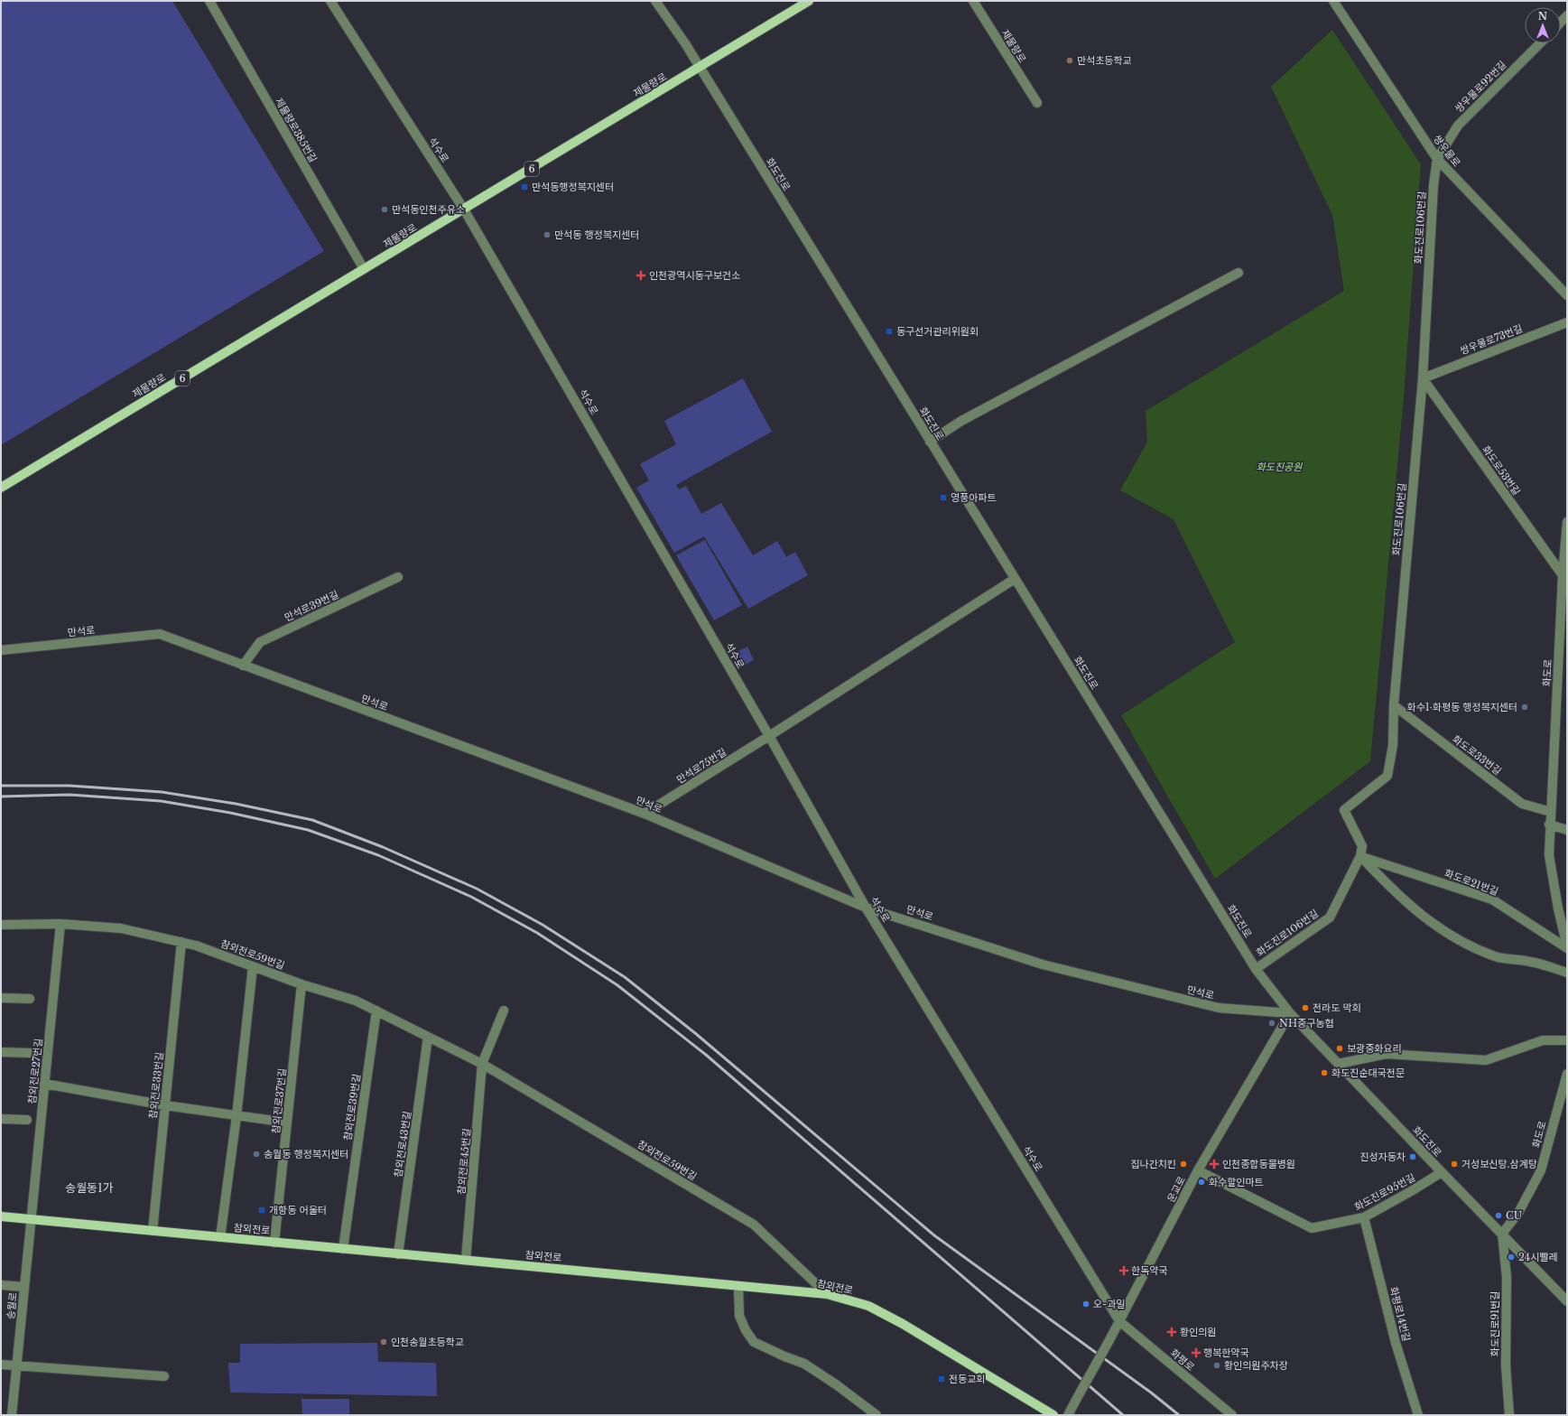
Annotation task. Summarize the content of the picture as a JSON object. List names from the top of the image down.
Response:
{
  "streets": {
    "main road": ["제물량로", "6", "참외전로"],
    "street": [
      "쌍우물로92번길",
      "제물량로385번길",
      "석수로",
      "쌍우물로",
      "화도진로",
      "화도진로106번길",
      "쌍우물로73번길",
      "화도로53번길",
      "만석로39번길",
      "만석로",
      "화도로",
      "화도로33번길",
      "만석로75번길",
      "화도로21번길",
      "참외전로59번길",
      "참외전로27번길",
      "참외전로33번길",
      "참외전로37번길",
      "참외전로39번길",
      "참외전로43번길",
      "참외전로45번길",
      "운교로",
      "화도진로95번길",
      "송월로",
      "화평로14번길",
      "화도진로91번길",
      "화평로"
    ]
  },
  "crossings": [
    ["제물량로", "제물량로385번길"],
    ["제물량로", "석수로"],
    ["제물량로", "화도진로"],
    ["쌍우물로92번길", "쌍우물로"],
    ["쌍우물로92번길", "화도진로106번길"],
    ["석수로", "만석로"],
    ["석수로", "만석로75번길"],
    ["석수로", "운교로"],
    ["석수로", "화평로"],
    ["쌍우물로", "화도진로106번길"],
    ["화도진로", "화도진로106번길"],
    ["화도진로", "만석로"],
    ["화도진로", "화도로"],
    ["화도진로", "만석로75번길"],
    ["화도진로", "운교로"],
    ["화도진로", "화도진로95번길"],
    ["화도진로", "화도진로91번길"],
    ["화도진로106번길", "쌍우물로73번길"],
    ["화도진로106번길", "화도로53번길"],
    ["화도진로106번길", "화도로33번길"],
    ["화도진로106번길", "화도로21번길"],
    ["쌍우물로73번길", "화도로53번길"],
    ["화도로53번길", "화도로"],
    ["만석로39번길", "만석로"],
    ["만석로", "만석로75번길"],
    ["만석로", "운교로"],
    ["화도로", "화도로33번길"],
    ["화도로", "화도로21번길"],
    ["화도로", "화도진로91번길"],
    ["참외전로59번길", "참외전로27번길"],
    ["참외전로59번길", "참외전로33번길"],
    ["참외전로59번길", "참외전로37번길"],
    ["참외전로59번길", "참외전로39번길"],
    ["참외전로59번길", "참외전로43번길"],
    ["참외전로59번길", "참외전로45번길"],
    ["참외전로59번길", "참외전로"],
    ["참외전로27번길", "참외전로"],
    ["참외전로27번길", "송월로"],
    ["참외전로33번길", "참외전로"],
    ["참외전로37번길", "참외전로"],
    ["참외전로39번길", "참외전로"],
    ["참외전로43번길", "참외전로"],
    ["참외전로45번길", "참외전로"],
    ["운교로", "화도진로95번길"],
    ["운교로", "화평로"],
    ["화도진로95번길", "화평로14번길"],
    ["참외전로", "송월로"]
  ],
  "districts": ["송월동1가"],
  "parks": ["화도진공원"],
  "places": {
    "other": [
      "만석초등학교",
      "만석동인천주유소",
      "만석동 행정복지센터",
      "화수1·화평동 행정복지센터",
      "전라도 막회",
      "NH중구농협",
      "보광중화요리",
      "화도진순대국전문",
      "송월동 행정복지센터",
      "진성자동차",
      "집나간치킨",
      "거성보신탕.삼계탕",
      "화수할인마트",
      "CU",
      "24시빨레",
      "오-과일",
      "인천송월초등학교",
      "황인의원주차장"
    ],
    "transit": [
      "만석동행정복지센터",
      "동구선거관리위원회",
      "영풍아파트",
      "개항동 어울터",
      "전동교회"
    ],
    "health": [
      "인천광역시동구보건소",
      "인천종합동물병원",
      "한독약국",
      "황인의원",
      "행복한약국"
    ]
  },
  "north": "top"
}
